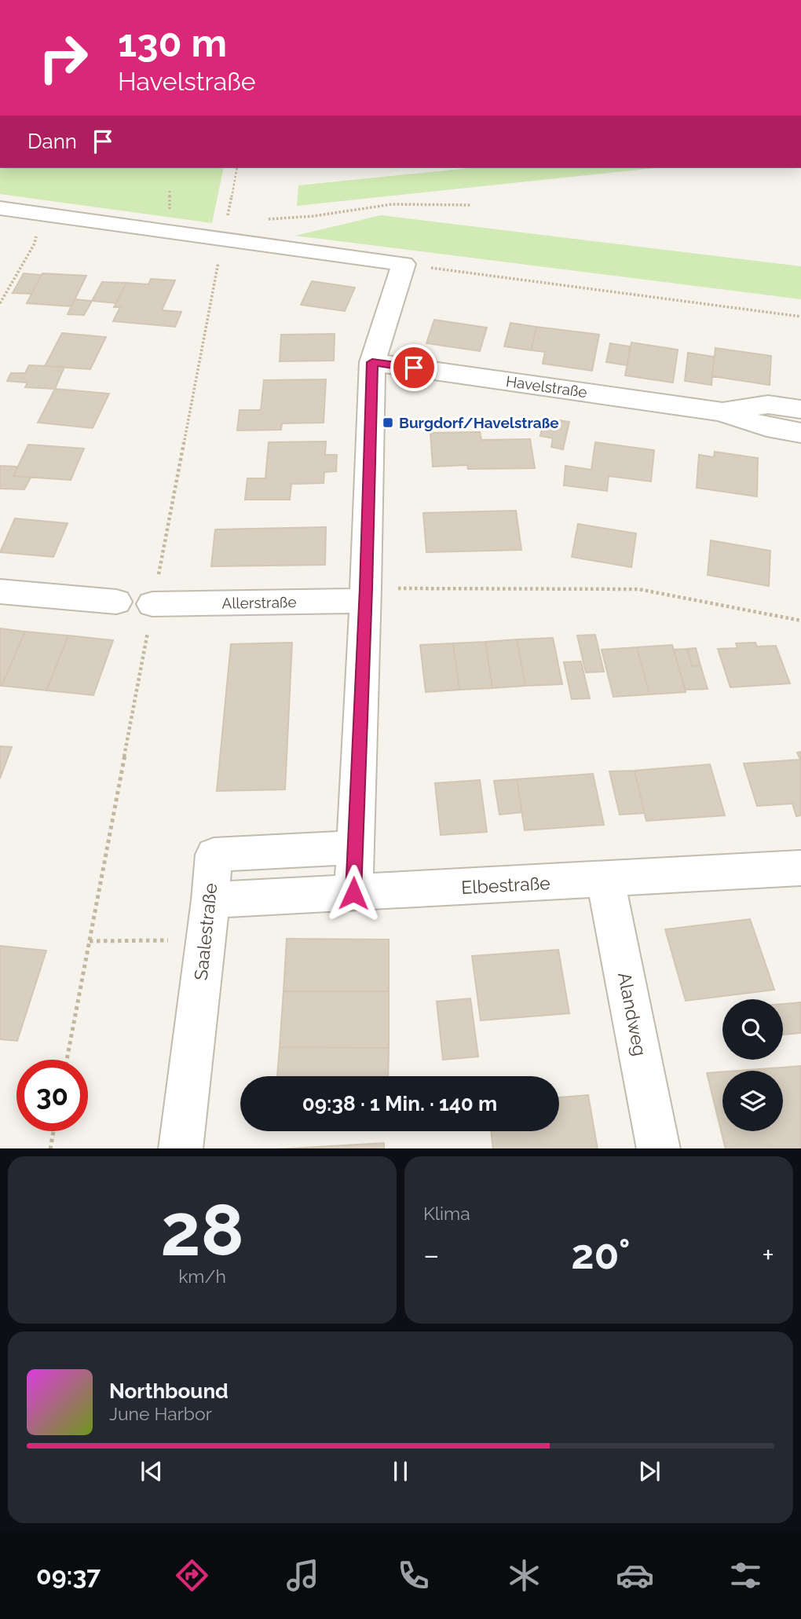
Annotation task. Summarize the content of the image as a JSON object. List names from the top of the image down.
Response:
{
  "streets": {
    "street": [
      "Havelstraße",
      "Allerstraße",
      "Elbestraße",
      "Saalestraße",
      "Alandweg"
    ]
  },
  "crossings": [
    ["Elbestraße", "Saalestraße"],
    ["Elbestraße", "Alandweg"]
  ],
  "places": {
    "transit": ["Burgdorf/Havelstraße"]
  },
  "page": {
    "turn": ["130 m", "Havelstraße"],
    "then": "Dann",
    "limit": "30",
    "trip": "09:38 · 1 Min. · 140 m",
    "tile": [
      ["28", "km/h"],
      "Klima"
    ],
    "heat": ["−", "20°", "+"],
    "song": ["Northbound", "June Harbor"],
    "tabs": "09:37"
  }
}
